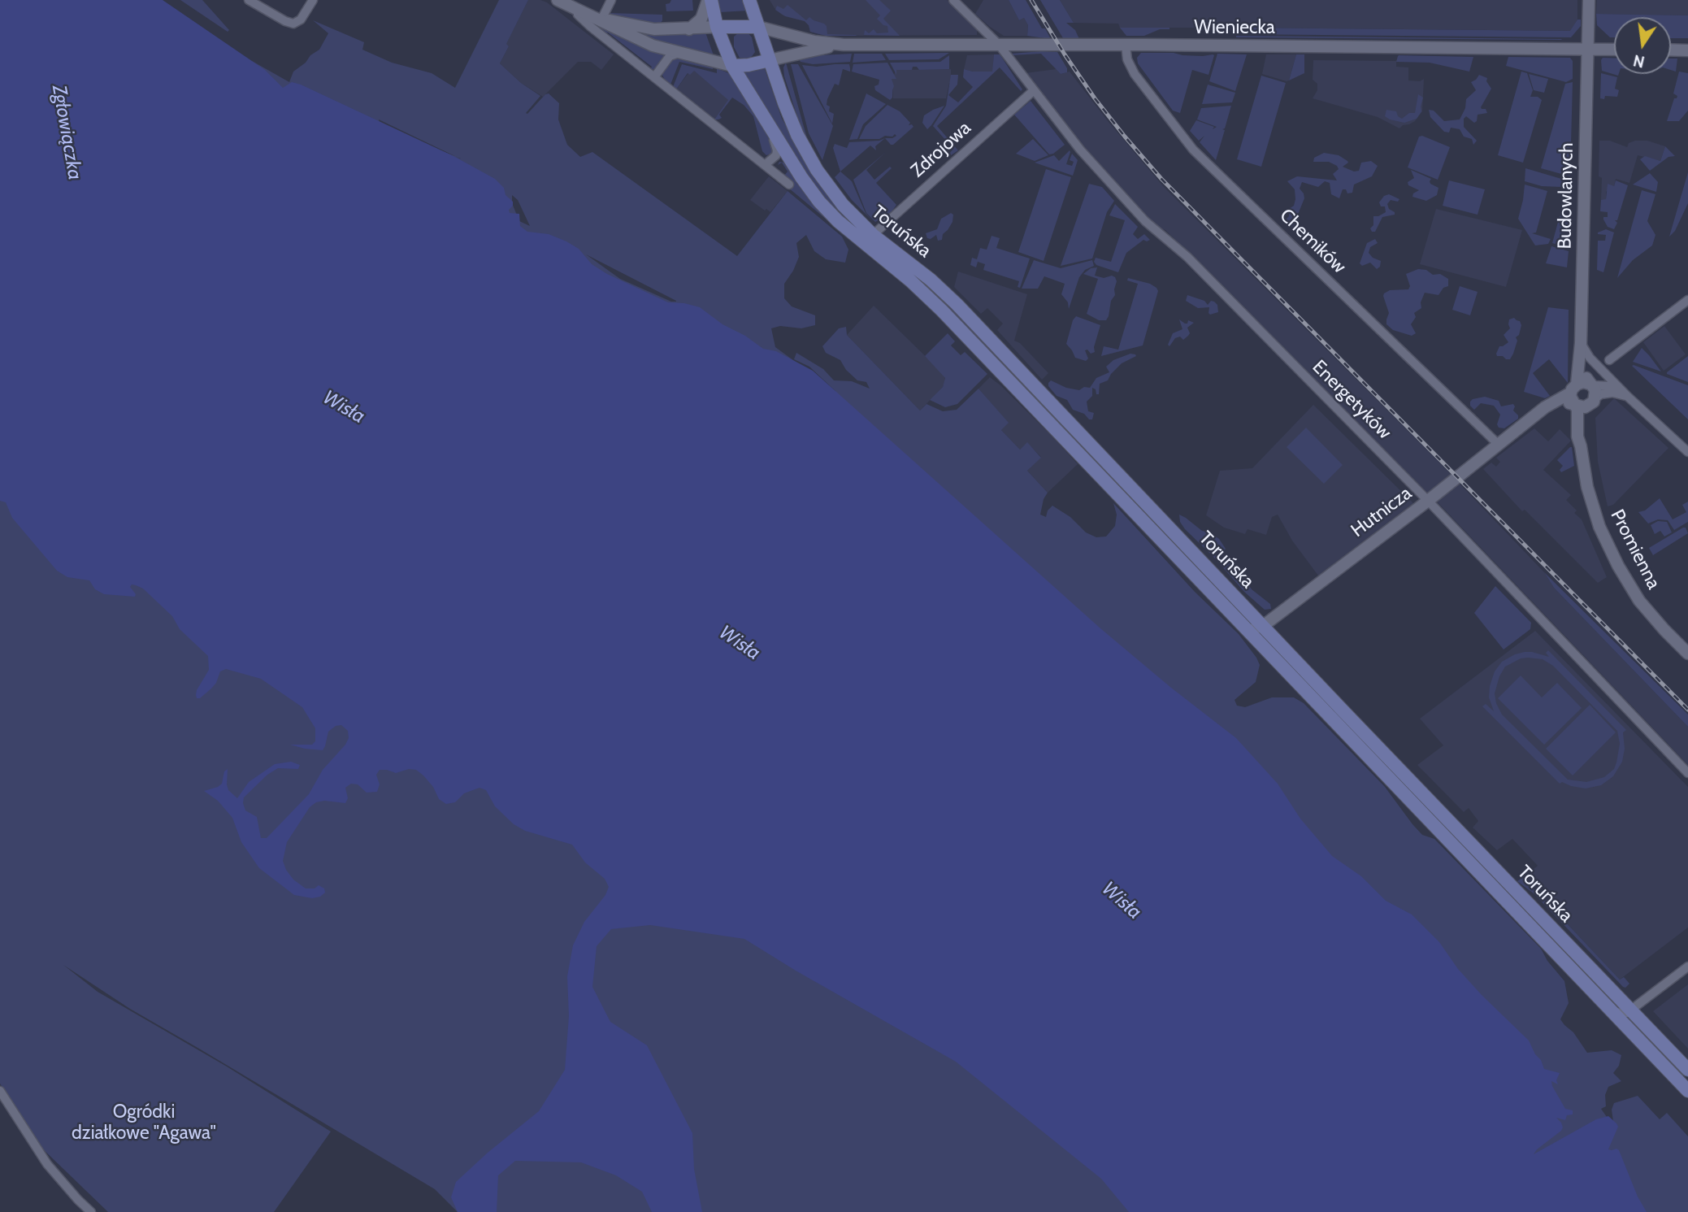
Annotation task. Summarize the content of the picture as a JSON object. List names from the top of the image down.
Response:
{
  "streets": {
    "main road": ["Toruńska"],
    "street": [
      "Wieniecka",
      "Zdrojowa",
      "Budowlanych",
      "Chemików",
      "Energetyków",
      "Hutnicza",
      "Promienna"
    ]
  },
  "crossings": [
    ["Wieniecka", "Budowlanych"],
    ["Wieniecka", "Toruńska"],
    ["Wieniecka", "Chemików"],
    ["Wieniecka", "Energetyków"],
    ["Zdrojowa", "Toruńska"],
    ["Zdrojowa", "Energetyków"],
    ["Budowlanych", "Hutnicza"],
    ["Budowlanych", "Promienna"],
    ["Toruńska", "Hutnicza"],
    ["Chemików", "Hutnicza"],
    ["Energetyków", "Hutnicza"],
    ["Hutnicza", "Promienna"]
  ],
  "water": ["Zgłowiączka", "Wisła"],
  "parks": ["Ogródki działkowe \"Agawa\""],
  "north": "bottom"
}
